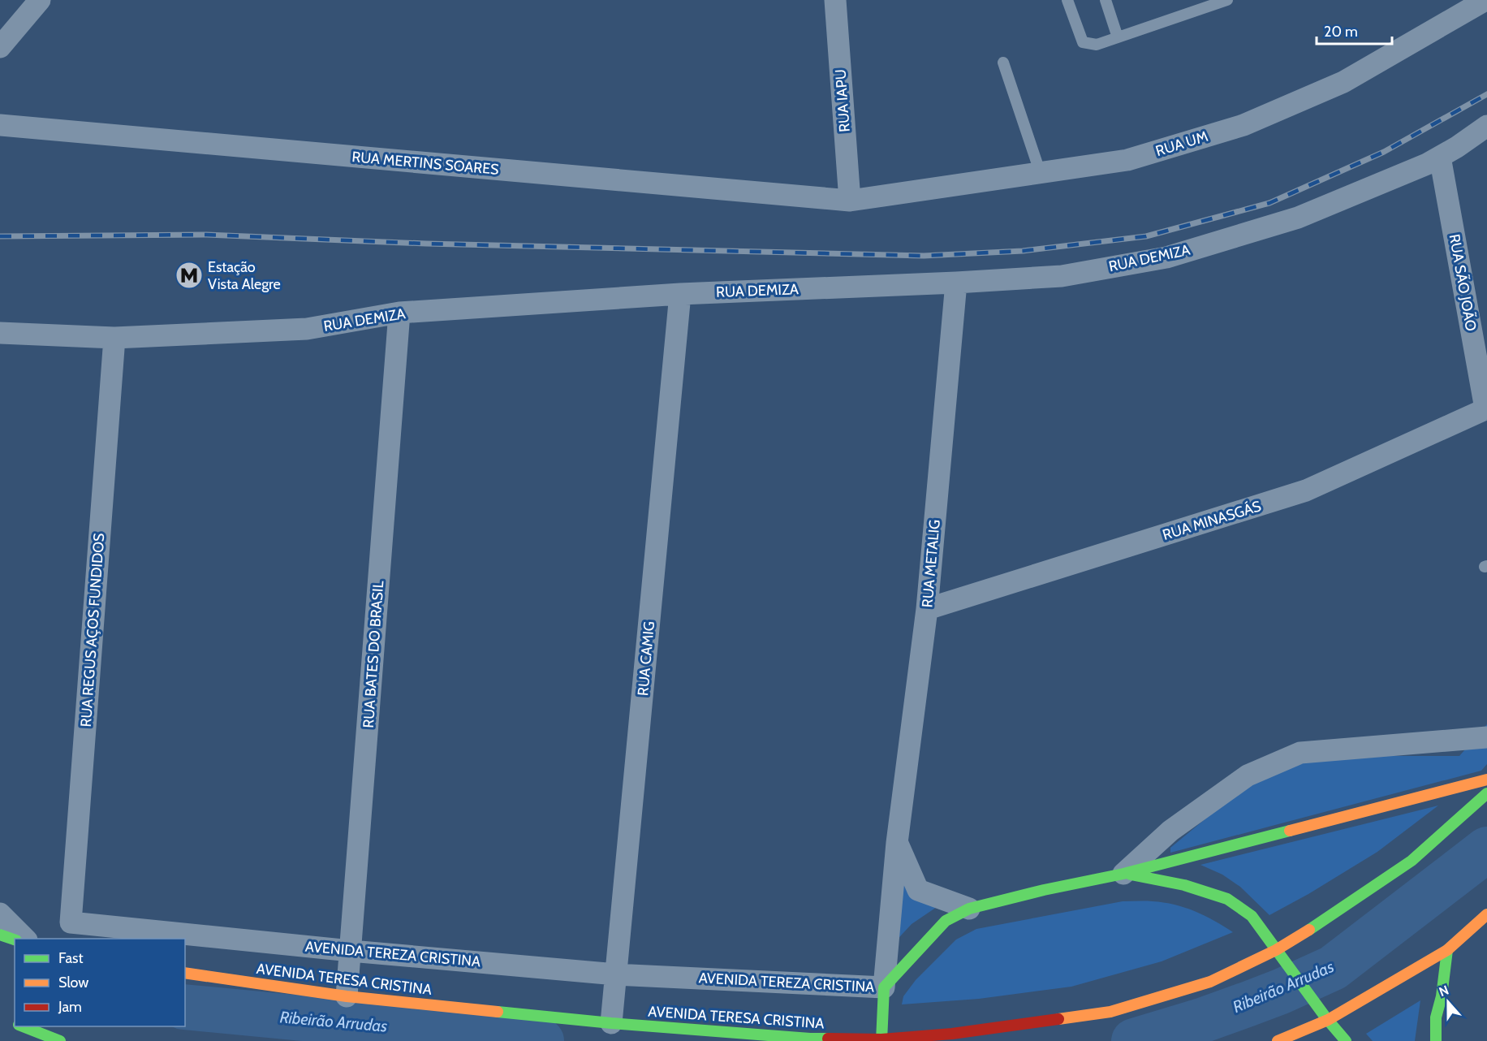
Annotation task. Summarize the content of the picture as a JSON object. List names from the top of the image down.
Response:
{
  "streets": {
    "main road": ["RUA METALIG", "AVENIDA TEREZA CRISTINA", "AVENIDA TERESA CRISTINA"],
    "street": [
      "RUA IAPU",
      "RUA UM",
      "RUA MERTINS SOARES",
      "RUA DEMIZA",
      "RUA SÃO JOÃO",
      "RUA MINASGÁS",
      "RUA REGUS AÇOS FUNDIDOS",
      "RUA BATES DO BRASIL",
      "RUA CAMIG"
    ]
  },
  "crossings": [
    ["RUA IAPU", "RUA UM"],
    ["RUA IAPU", "RUA MERTINS SOARES"],
    ["RUA UM", "RUA MERTINS SOARES"],
    ["RUA DEMIZA", "RUA SÃO JOÃO"],
    ["RUA DEMIZA", "RUA METALIG"],
    ["RUA DEMIZA", "RUA REGUS AÇOS FUNDIDOS"],
    ["RUA DEMIZA", "RUA BATES DO BRASIL"],
    ["RUA DEMIZA", "RUA CAMIG"],
    ["RUA SÃO JOÃO", "RUA MINASGÁS"],
    ["RUA MINASGÁS", "RUA METALIG"],
    ["RUA METALIG", "AVENIDA TEREZA CRISTINA"],
    ["RUA METALIG", "AVENIDA TERESA CRISTINA"],
    ["RUA REGUS AÇOS FUNDIDOS", "AVENIDA TEREZA CRISTINA"],
    ["RUA BATES DO BRASIL", "AVENIDA TEREZA CRISTINA"],
    ["RUA BATES DO BRASIL", "AVENIDA TERESA CRISTINA"],
    ["RUA CAMIG", "AVENIDA TEREZA CRISTINA"],
    ["RUA CAMIG", "AVENIDA TERESA CRISTINA"]
  ],
  "water": ["Ribeirão Arrudas"],
  "places": {
    "metro station": ["Estação Vista Alegre"]
  },
  "legend": ["Fast", "Slow", "Jam"],
  "scale_bar": "20 m",
  "north": "top"
}
